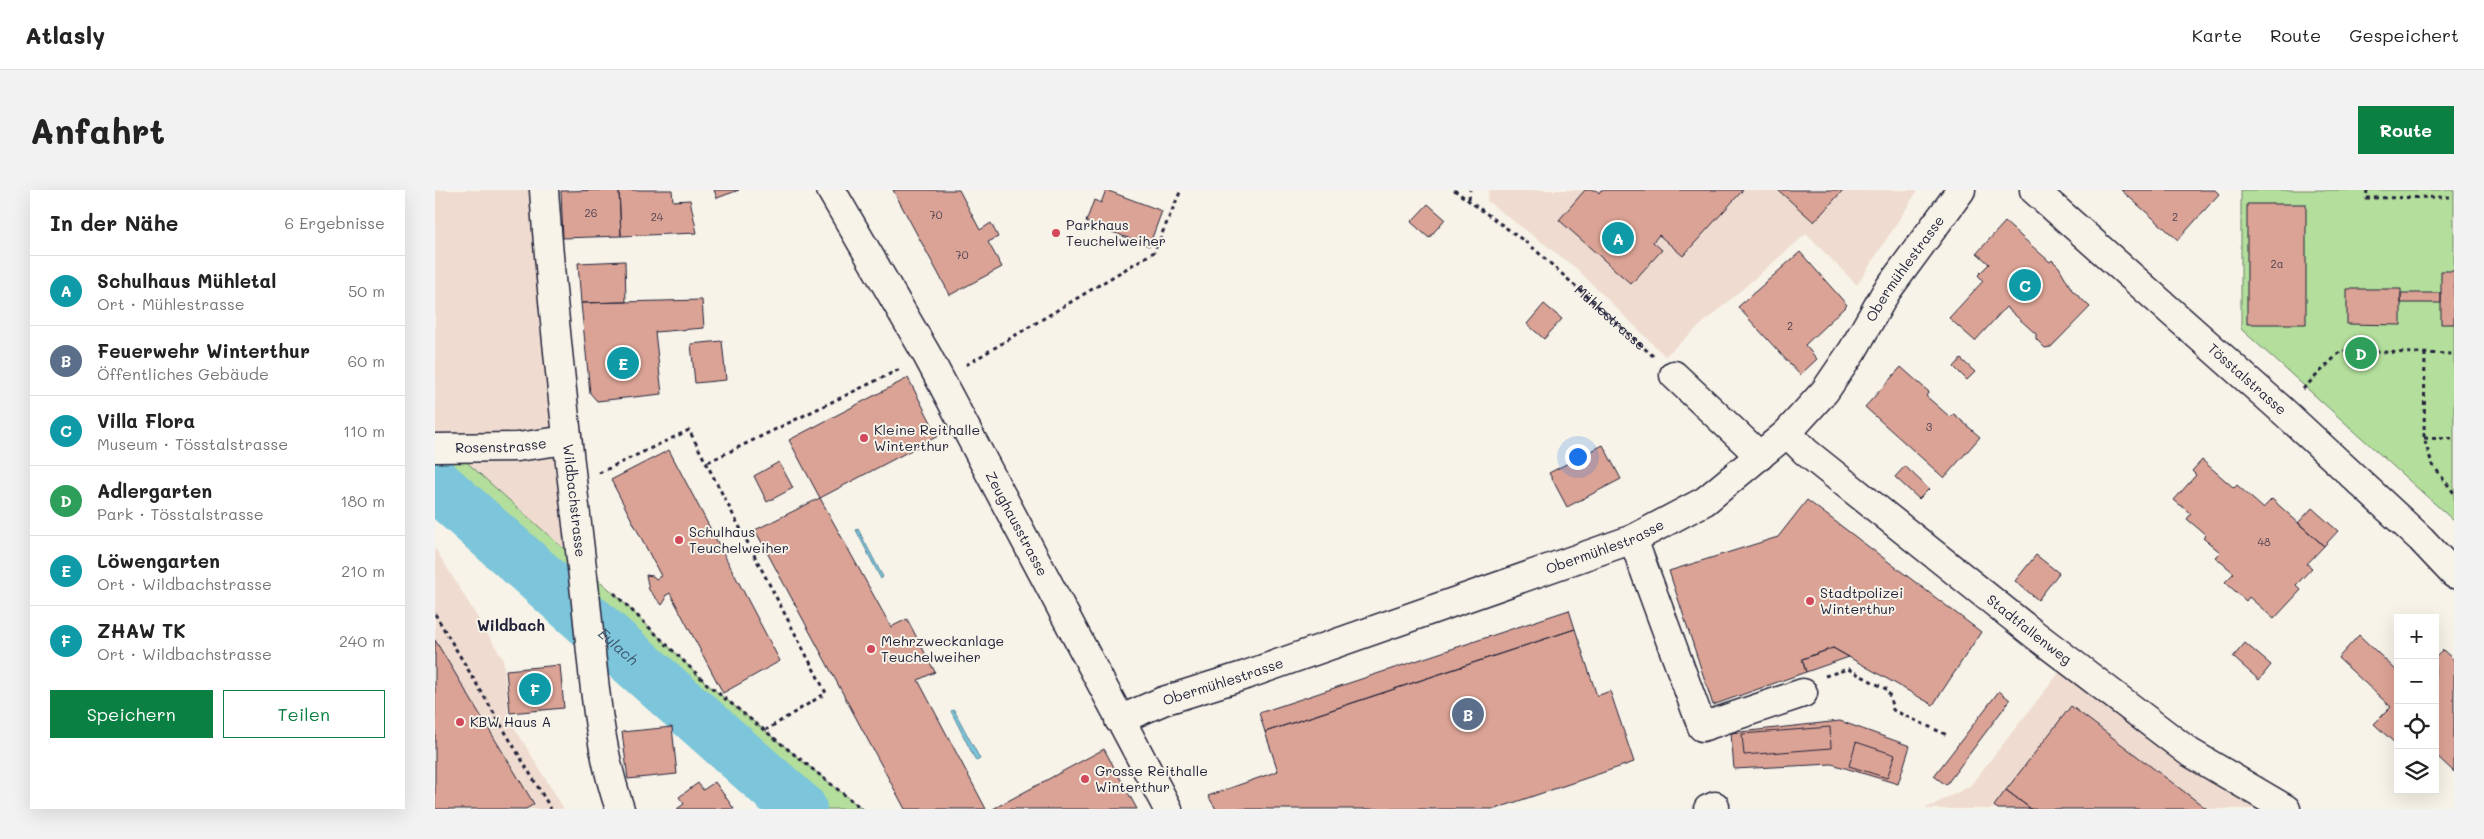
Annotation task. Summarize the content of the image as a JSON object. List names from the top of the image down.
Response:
{
  "streets": {
    "street": [
      "Obermühlestrasse",
      "Tösstalstrasse",
      "Rosenstrasse",
      "Wildbachstrasse",
      "Zeughausstrasse",
      "Stadtfallenweg"
    ],
    "path": ["Mühlestrasse"]
  },
  "crossings": [
    ["Obermühlestrasse", "Zeughausstrasse"],
    ["Obermühlestrasse", "Stadtfallenweg"],
    ["Rosenstrasse", "Wildbachstrasse"]
  ],
  "districts": ["Wildbach"],
  "water": ["Eulach"],
  "places": [
    "Parkhaus Teuchelweiher",
    "Kleine Reithalle Winterthur",
    "Schulhaus Teuchelweiher",
    "Stadtpolizei Winterthur",
    "Mehrzweckanlage Teuchelweiher",
    "KBW Haus A",
    "Grosse Reithalle Winterthur"
  ],
  "house_numbers": [
    "26",
    "70",
    "24",
    "2",
    "70",
    "2a",
    "2",
    "3",
    "48"
  ],
  "page": {
    "header": "Atlasly",
    "nav": ["Karte", "Route", "Gespeichert"],
    "buttons": [
      "Route",
      ["Speichern", "Teilen"]
    ],
    "title": "Anfahrt",
    "heading": ["In der Nähe", "6 Ergebnisse"],
    "pins": [
      "A",
      "C",
      "D",
      "E",
      "F",
      "B"
    ],
    "list": [
      {
        "mark": "A",
        "name": "Schulhaus Mühletal",
        "note": "Ort · Mühlestrasse",
        "value": "50 m"
      },
      {
        "mark": "B",
        "name": "Feuerwehr Winterthur",
        "note": "Öffentliches Gebäude",
        "value": "60 m"
      },
      {
        "mark": "C",
        "name": "Villa Flora",
        "note": "Museum · Tösstalstrasse",
        "value": "110 m"
      },
      {
        "mark": "D",
        "name": "Adlergarten",
        "note": "Park · Tösstalstrasse",
        "value": "180 m"
      },
      {
        "mark": "E",
        "name": "Löwengarten",
        "note": "Ort · Wildbachstrasse",
        "value": "210 m"
      },
      {
        "mark": "F",
        "name": "ZHAW TK",
        "note": "Ort · Wildbachstrasse",
        "value": "240 m"
      }
    ],
    "map_buttons": ["+", "−"]
  }
}
